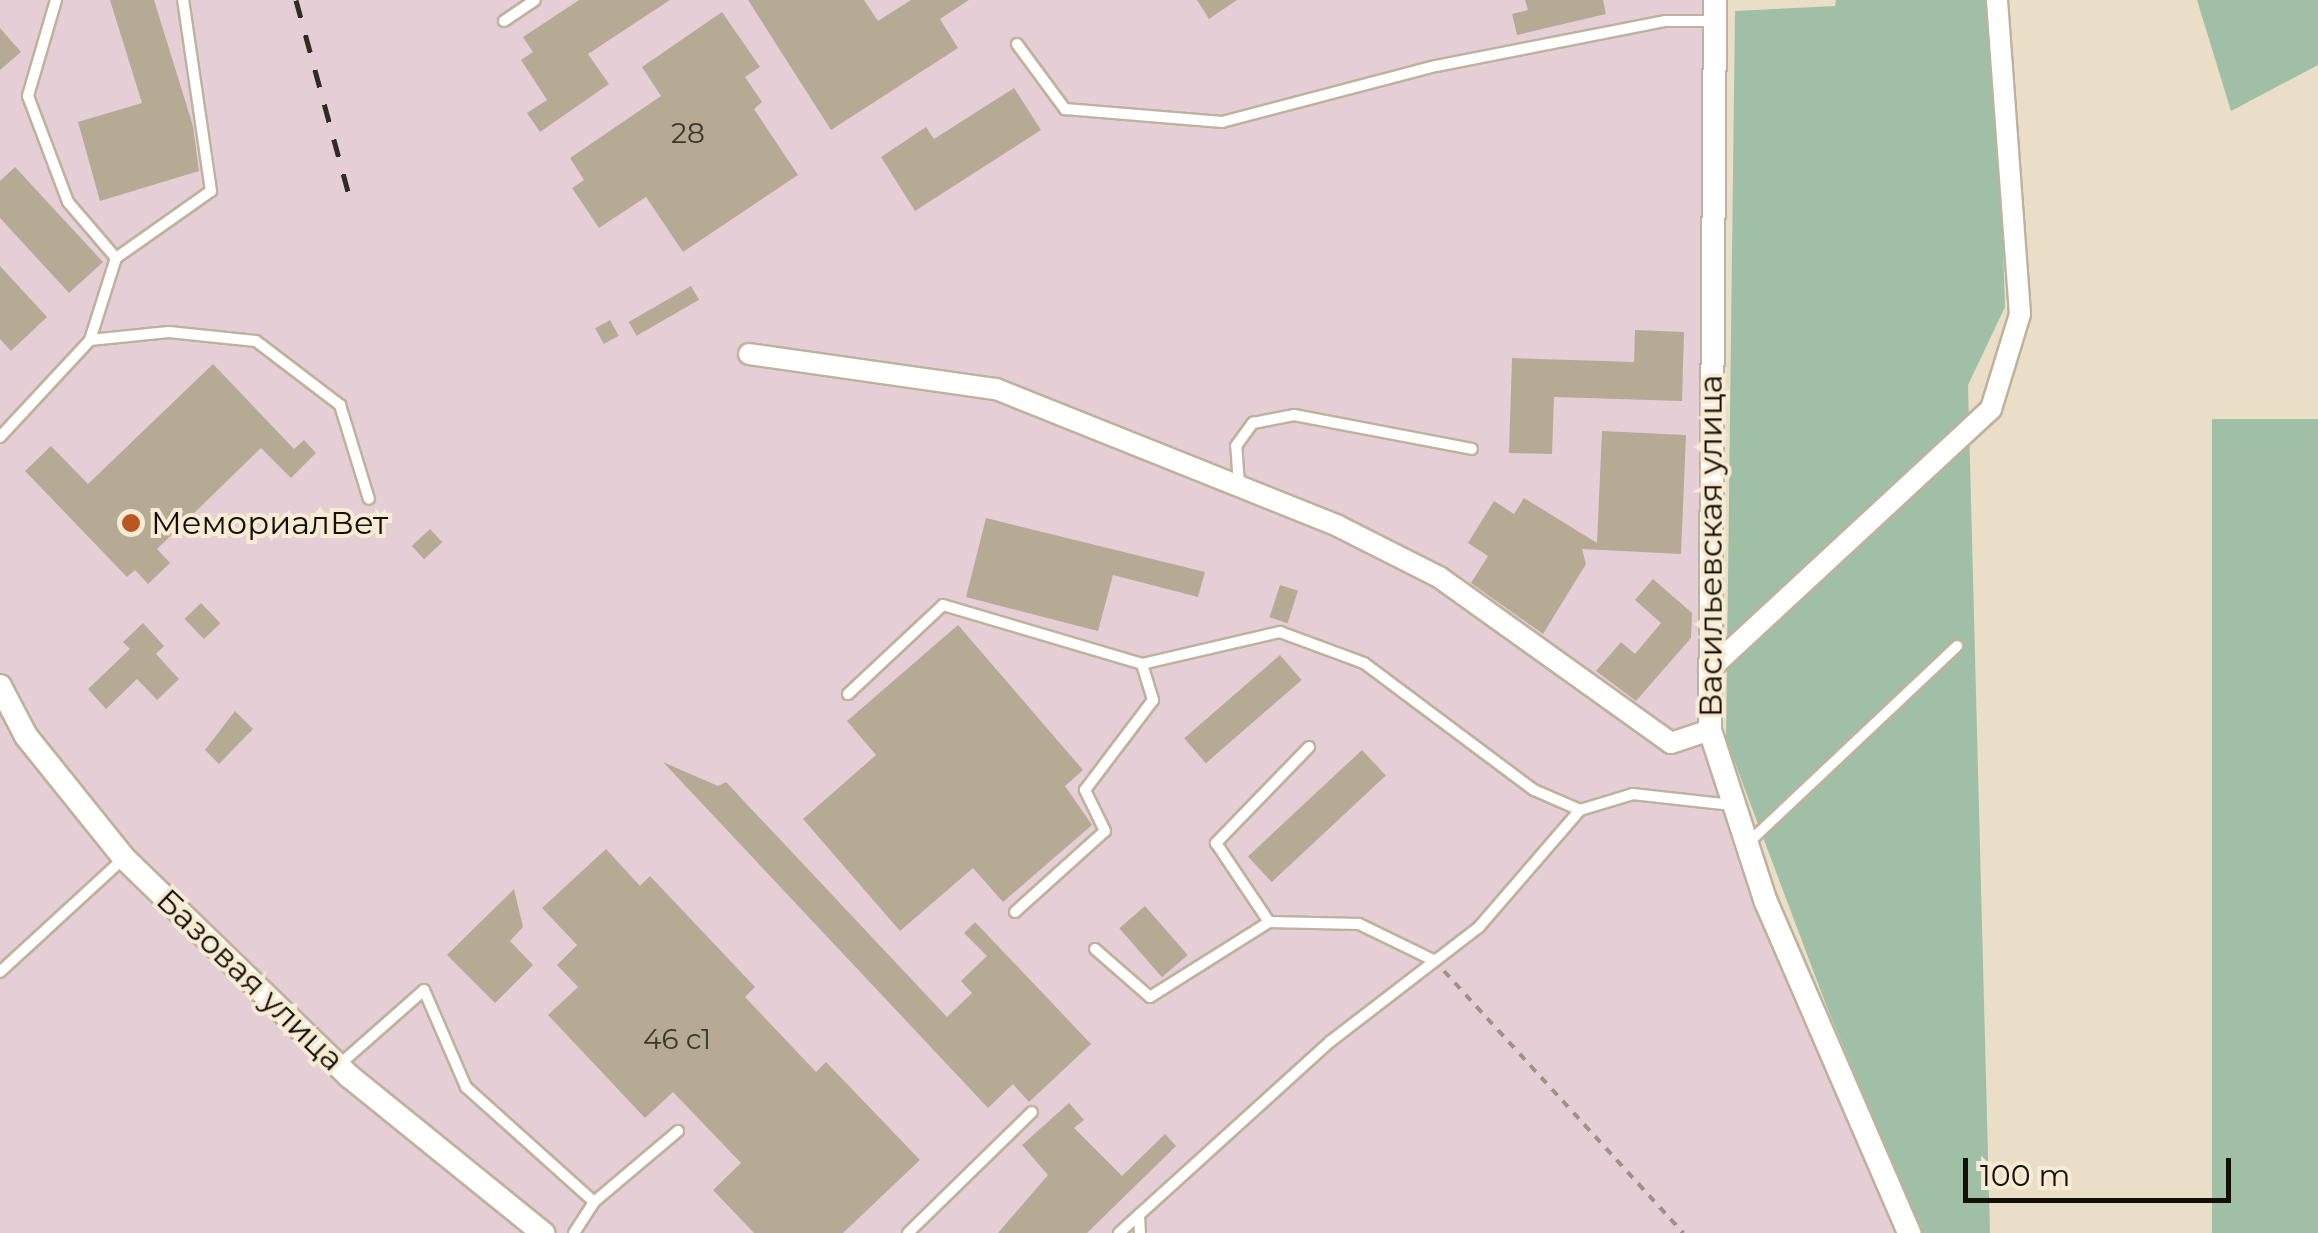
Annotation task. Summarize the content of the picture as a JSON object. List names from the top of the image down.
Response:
{
  "streets": {
    "street": ["Васильевская улица", "Базовая улица"]
  },
  "places": ["МемориалВет"],
  "house_numbers": ["28", "46 с1"],
  "scale_bar": "100 m"
}
